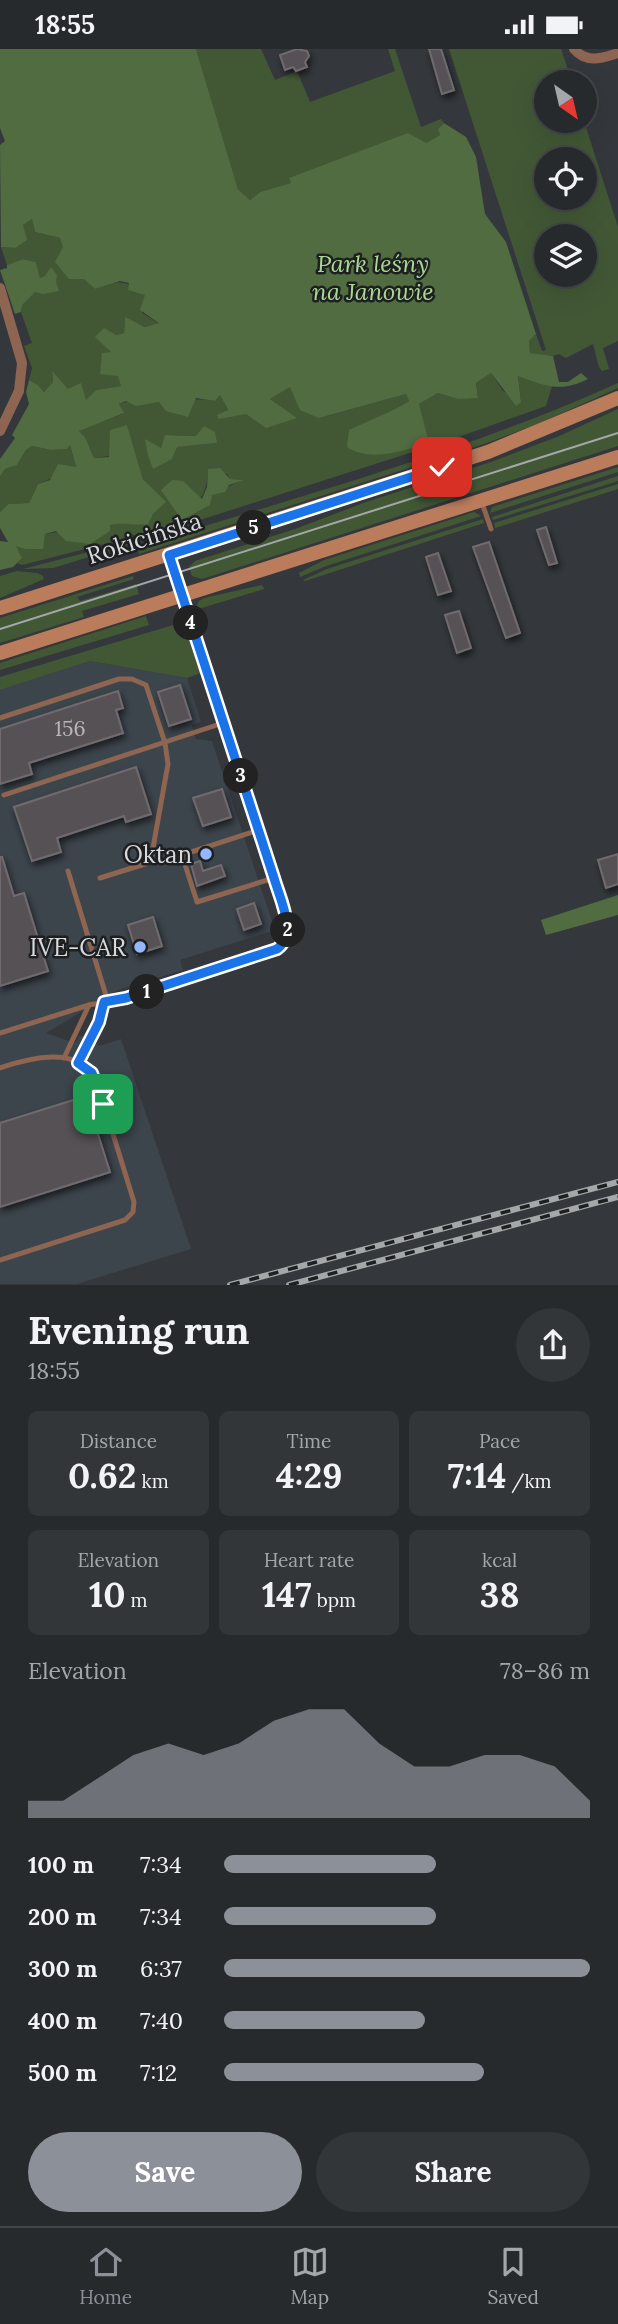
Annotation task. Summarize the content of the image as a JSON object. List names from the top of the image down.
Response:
{
  "streets": {
    "main road": ["Rokicińska"]
  },
  "parks": ["Park leśny na Janowie"],
  "places": ["Oktan", "IVE-CAR"],
  "house_numbers": ["156"],
  "north": "bottom right",
  "page": {
    "status": "18:55",
    "pins": [
      "5",
      "4",
      "3",
      "2",
      "1"
    ],
    "heading": ["Evening run", "18:55"],
    "stats": [
      ["Distance", "0.62 km"],
      ["Time", "4:29"],
      ["Pace", "7:14 /km"],
      ["Elevation", "10 m"],
      ["Heart rate", "147 bpm"],
      ["kcal", "38"]
    ],
    "chart": ["Elevation", "78–86 m"],
    "list": [
      {
        "name": "100 m",
        "note": "7:34"
      },
      {
        "name": "200 m",
        "note": "7:34"
      },
      {
        "name": "300 m",
        "note": "6:37"
      },
      {
        "name": "400 m",
        "note": "7:40"
      },
      {
        "name": "500 m",
        "note": "7:12"
      }
    ],
    "buttons": ["Save", "Share"],
    "tabs": ["Home", "Map", "Saved"]
  }
}
